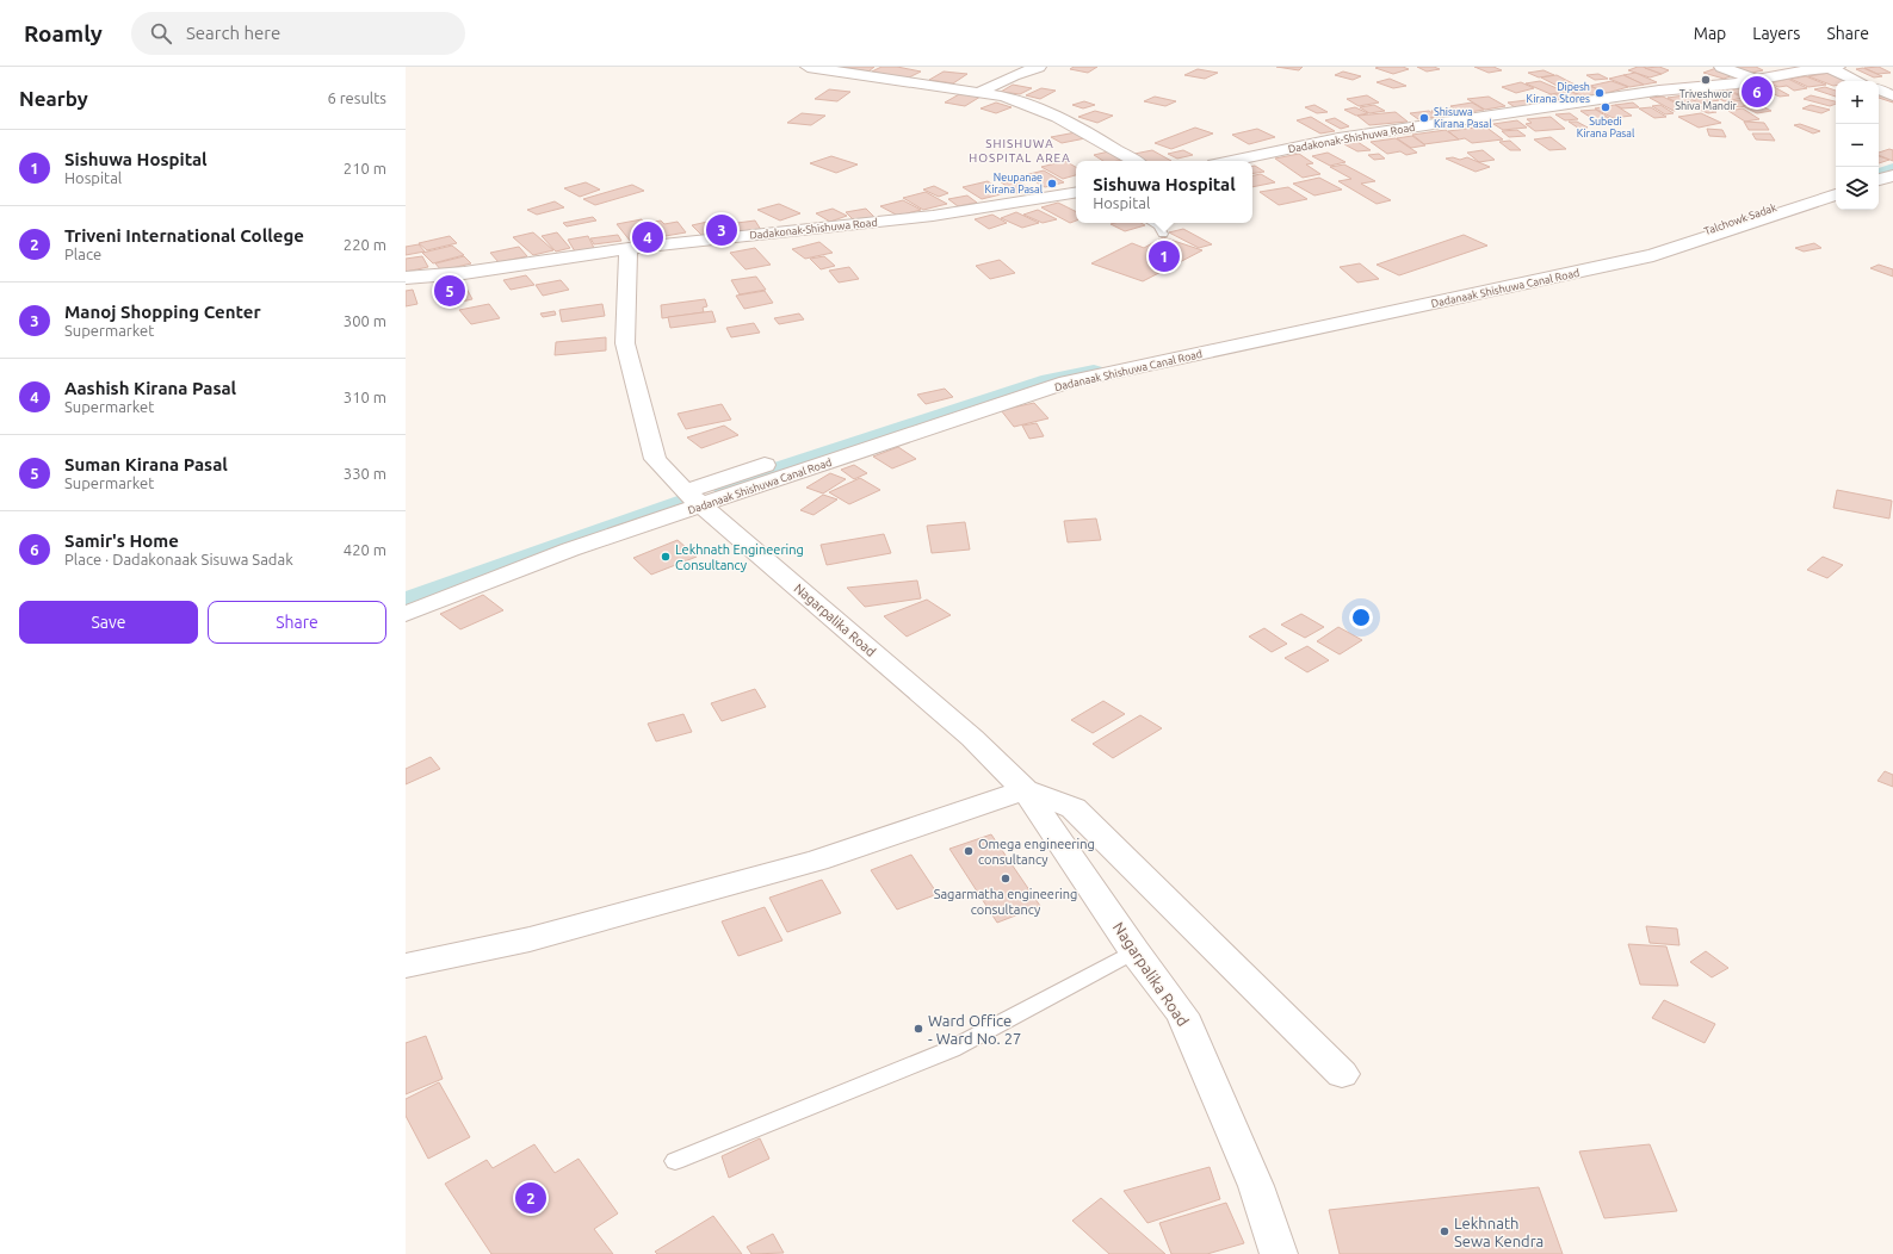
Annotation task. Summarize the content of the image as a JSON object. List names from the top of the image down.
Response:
{
  "streets": {
    "street": [
      "Dadakonak-Shishuwa Road",
      "Talchowk Sadak",
      "Dadanaak Shishuwa Canal Road",
      "Nagarpalika Road"
    ]
  },
  "crossings": [
    ["Dadakonak-Shishuwa Road", "Nagarpalika Road"],
    ["Talchowk Sadak", "Dadanaak Shishuwa Canal Road"],
    ["Dadanaak Shishuwa Canal Road", "Nagarpalika Road"]
  ],
  "districts": ["SHISHUWA HOSPITAL AREA"],
  "places": [
    "Triveshwor Shiva Mandir",
    "Dipesh Kirana Stores",
    "Subedi Kirana Pasal",
    "Shisuwa Kirana Pasal",
    "Neupanae Kirana Pasal",
    "Lekhnath Engineering Consultancy",
    "Omega engineering consultancy",
    "Sagarmatha engineering consultancy",
    "Ward Office - Ward No. 27",
    "Lekhnath Sewa Kendra"
  ],
  "page": {
    "header": "Roamly",
    "search": "Search here",
    "nav": ["Map", "Layers", "Share"],
    "heading": ["Nearby", "6 results"],
    "pins": [
      "6",
      "3",
      "4",
      "1",
      "5",
      "2"
    ],
    "map_buttons": ["+", "−"],
    "list": [
      {
        "mark": "1",
        "name": "Sishuwa Hospital",
        "note": "Hospital",
        "value": "210 m"
      },
      {
        "mark": "2",
        "name": "Triveni International College",
        "note": "Place",
        "value": "220 m"
      },
      {
        "mark": "3",
        "name": "Manoj Shopping Center",
        "note": "Supermarket",
        "value": "300 m"
      },
      {
        "mark": "4",
        "name": "Aashish Kirana Pasal",
        "note": "Supermarket",
        "value": "310 m"
      },
      {
        "mark": "5",
        "name": "Suman Kirana Pasal",
        "note": "Supermarket",
        "value": "330 m"
      },
      {
        "mark": "6",
        "name": "Samir's Home",
        "note": "Place · Dadakonaak Sisuwa Sadak",
        "value": "420 m"
      }
    ],
    "popup": ["Sishuwa Hospital", "Hospital"],
    "buttons": ["Save", "Share"]
  }
}
